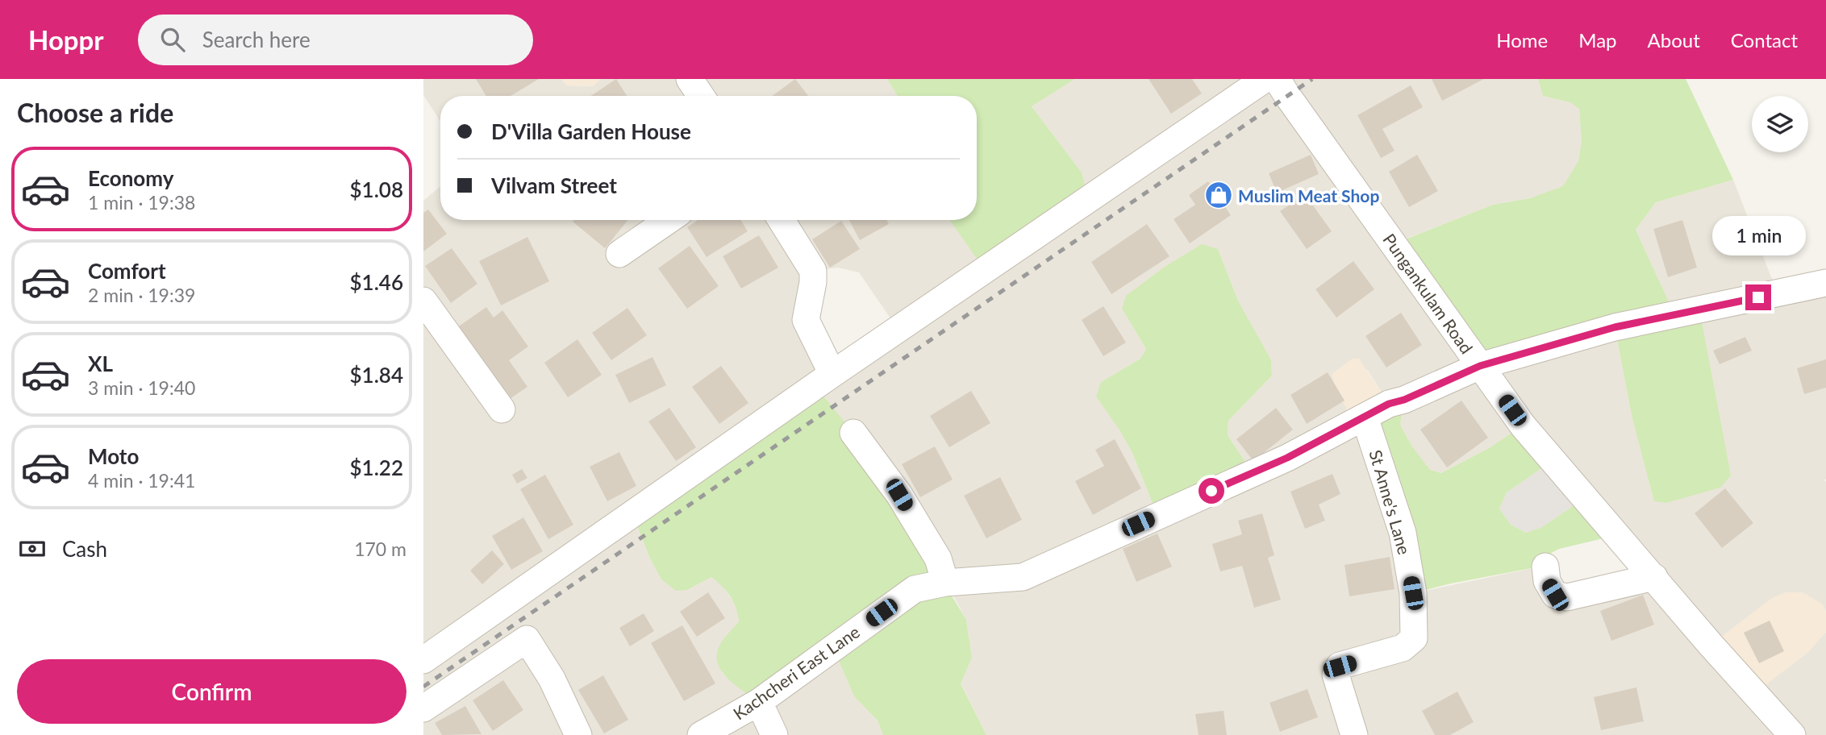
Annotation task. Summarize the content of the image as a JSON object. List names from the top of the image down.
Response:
{
  "streets": {
    "street": ["Pungankulam Road", "St Anne's Lane", "Kachcheri East Lane"]
  },
  "crossings": [
    ["Pungankulam Road", "Kachcheri East Lane"],
    ["St Anne's Lane", "Kachcheri East Lane"]
  ],
  "places": {
    "shop": ["Muslim Meat Shop"]
  },
  "page": {
    "header": "Hoppr",
    "search": "Search here",
    "nav": [
      "Home",
      "Map",
      "About",
      "Contact"
    ],
    "heading": "Choose a ride",
    "banner": ["D'Villa Garden House", "Vilvam Street"],
    "list": [
      {
        "name": "Economy",
        "note": "1 min · 19:38",
        "value": "$1.08"
      },
      {
        "name": "Comfort",
        "note": "2 min · 19:39",
        "value": "$1.46"
      },
      {
        "name": "XL",
        "note": "3 min · 19:40",
        "value": "$1.84"
      },
      {
        "name": "Moto",
        "note": "4 min · 19:41",
        "value": "$1.22"
      }
    ],
    "bubble": "1 min",
    "pay": ["Cash", "170 m"],
    "buttons": "Confirm"
  }
}
